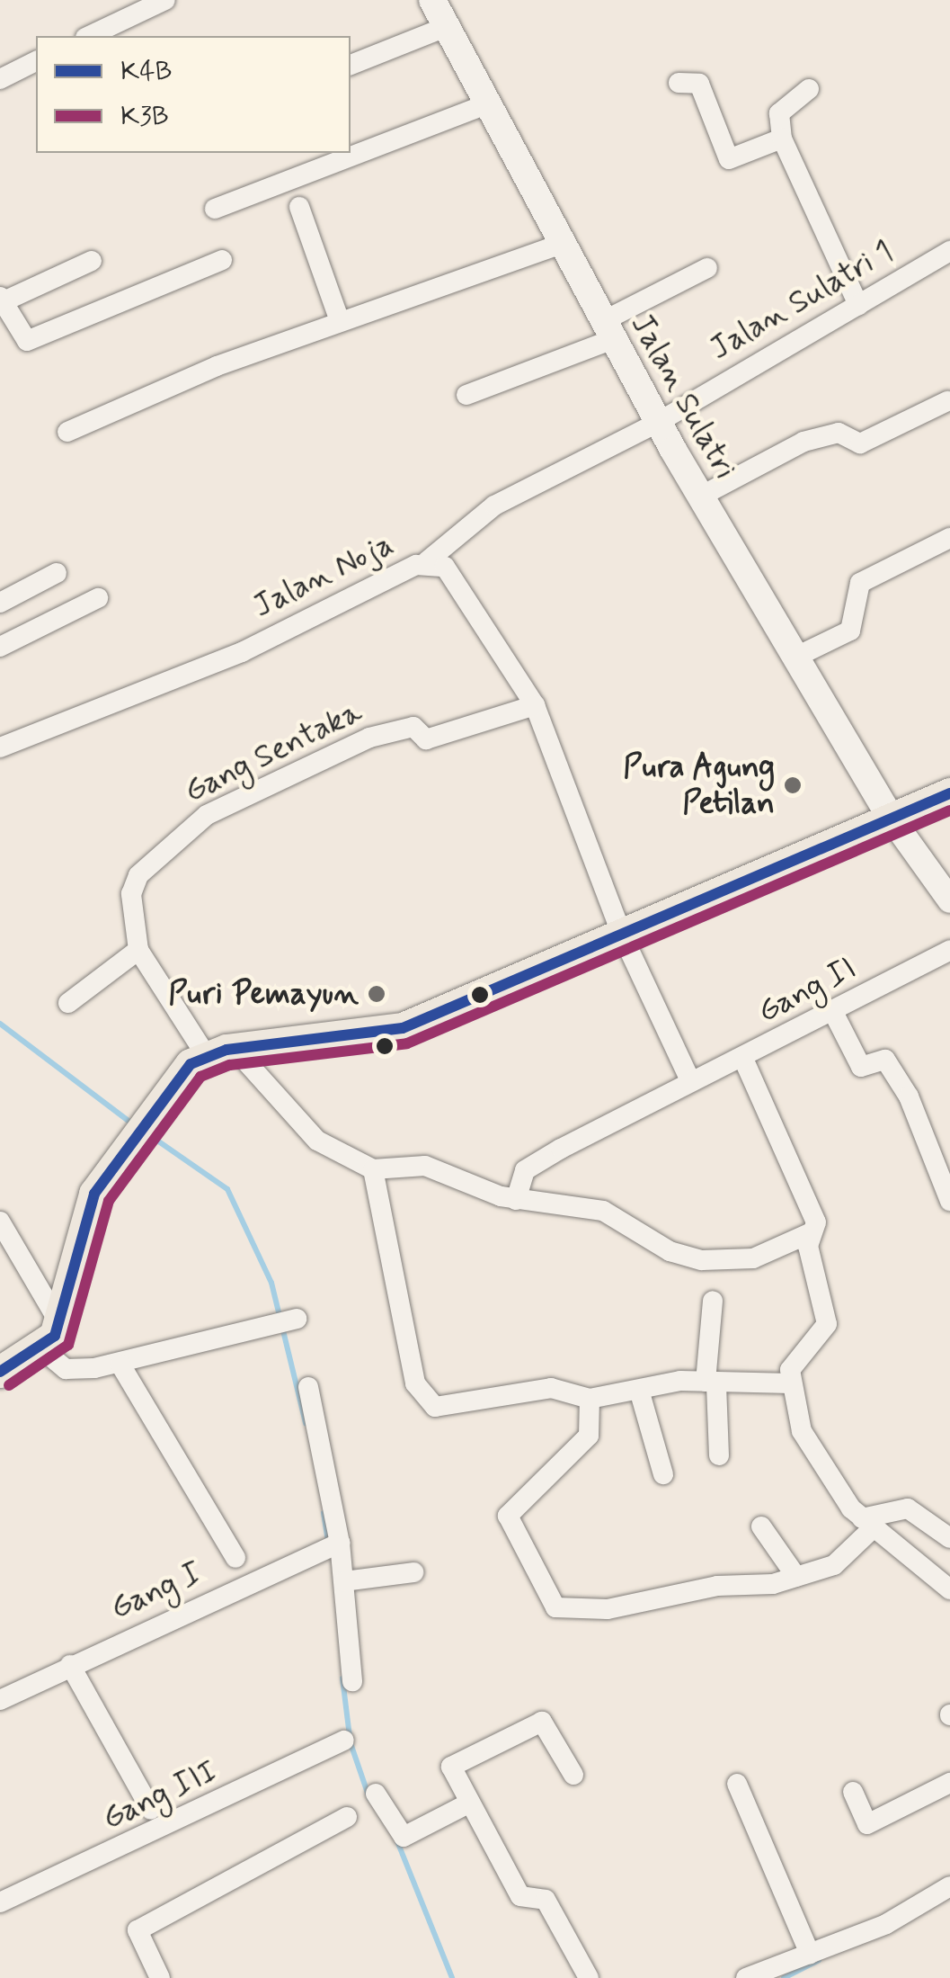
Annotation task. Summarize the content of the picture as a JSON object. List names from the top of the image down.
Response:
{
  "streets": {
    "main road": ["Jalan Sulatri"],
    "street": [
      "Jalan Sulatri 1",
      "Jalan Noja",
      "Gang Sentaka",
      "Gang II",
      "Gang I",
      "Gang III"
    ]
  },
  "crossings": [
    ["Jalan Sulatri 1", "Jalan Sulatri"],
    ["Jalan Sulatri 1", "Jalan Noja"]
  ],
  "places": ["Pura Agung Petilan", "Puri Pemayun"],
  "lines": ["transit line K4B", "transit line K3B"],
  "legend": ["K4B", "K3B"]
}
